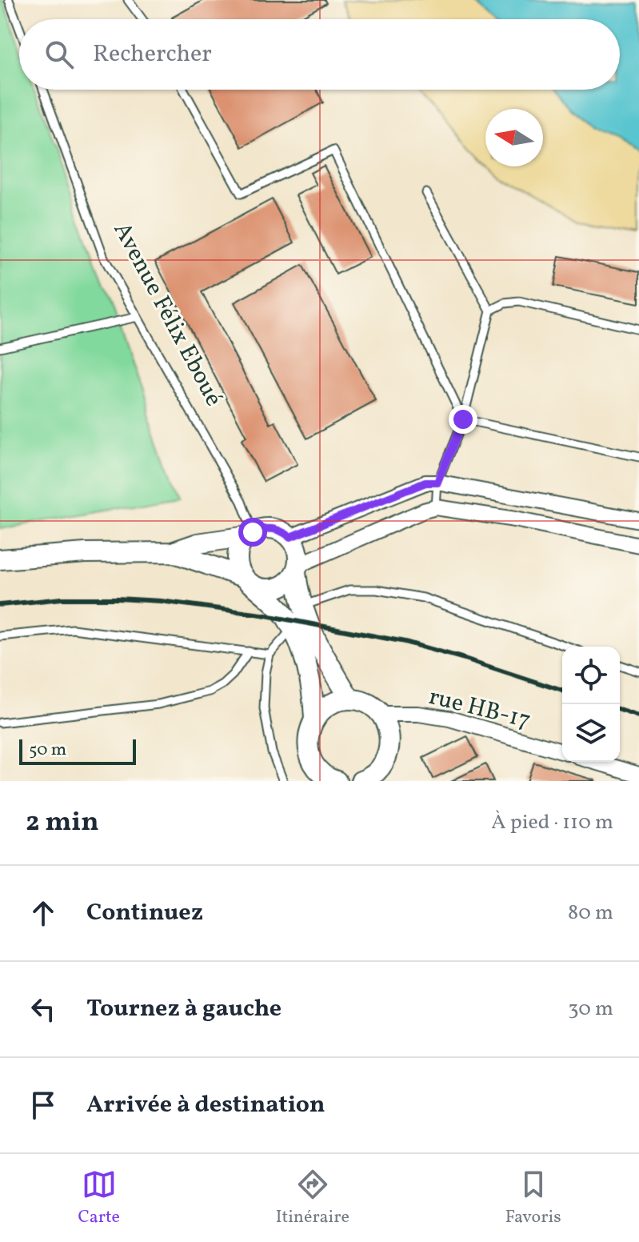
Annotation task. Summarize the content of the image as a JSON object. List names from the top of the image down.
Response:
{
  "streets": {
    "street": ["rue HB-17"],
    "lane": ["Avenue Félix Eboué"]
  },
  "scale_bar": "50 m",
  "north": "left",
  "page": {
    "search": "Rechercher",
    "scale": "50 m",
    "heading": ["2 min", "À pied · 110 m"],
    "list": [
      ["Continuez", "80 m"],
      ["Tournez à gauche", "30 m"],
      "Arrivée à destination"
    ],
    "nav": ["Carte", "Itinéraire", "Favoris"]
  }
}
